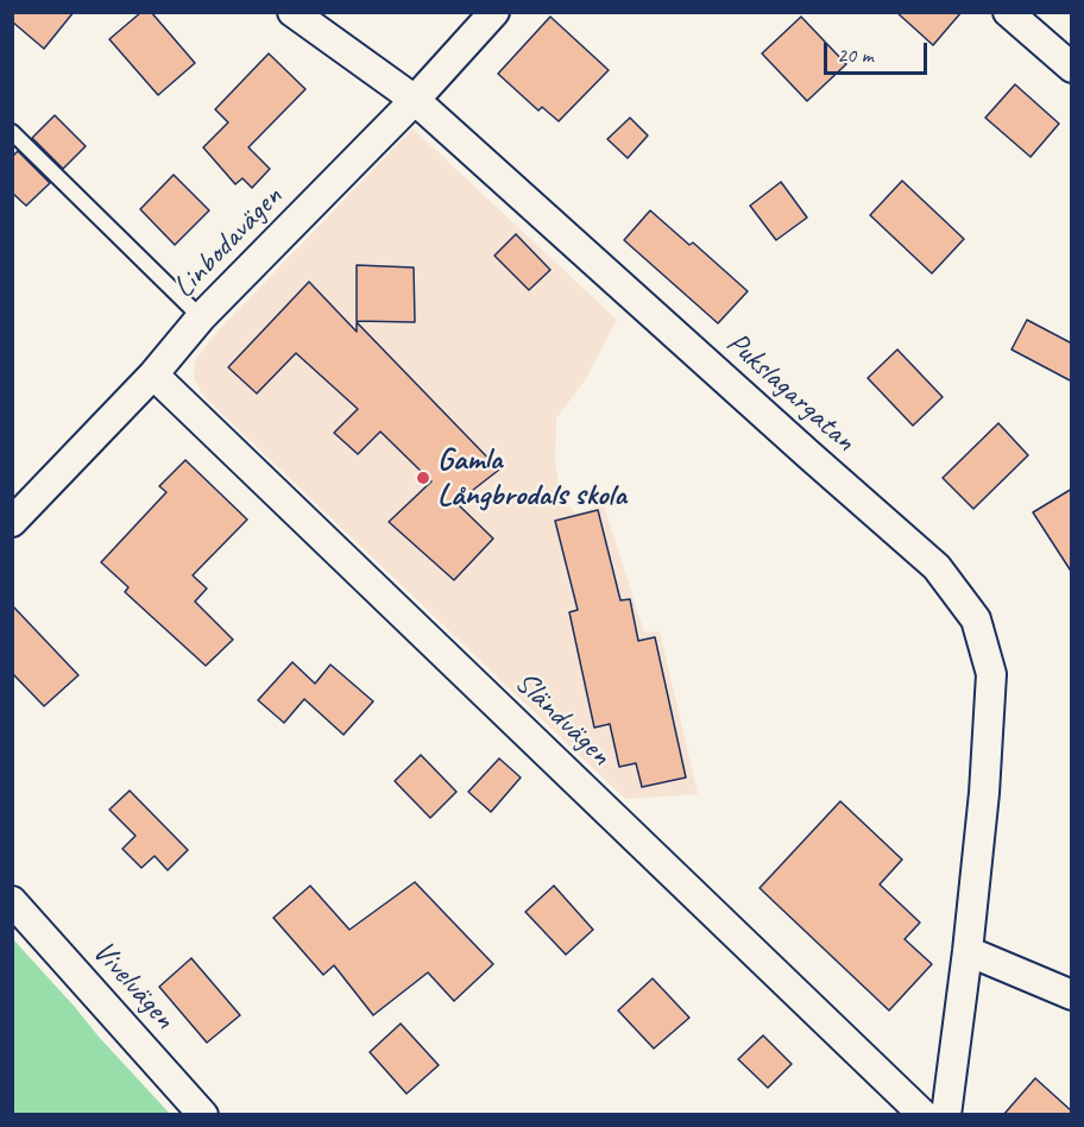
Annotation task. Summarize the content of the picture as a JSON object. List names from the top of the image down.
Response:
{
  "streets": {
    "street": [
      "Linbodavägen",
      "Pukslagargatan",
      "Sländvägen",
      "Vivelvägen"
    ]
  },
  "crossings": [
    ["Linbodavägen", "Pukslagargatan"],
    ["Linbodavägen", "Sländvägen"]
  ],
  "places": ["Gamla Långbrodals skola"],
  "scale_bar": "20 m"
}
